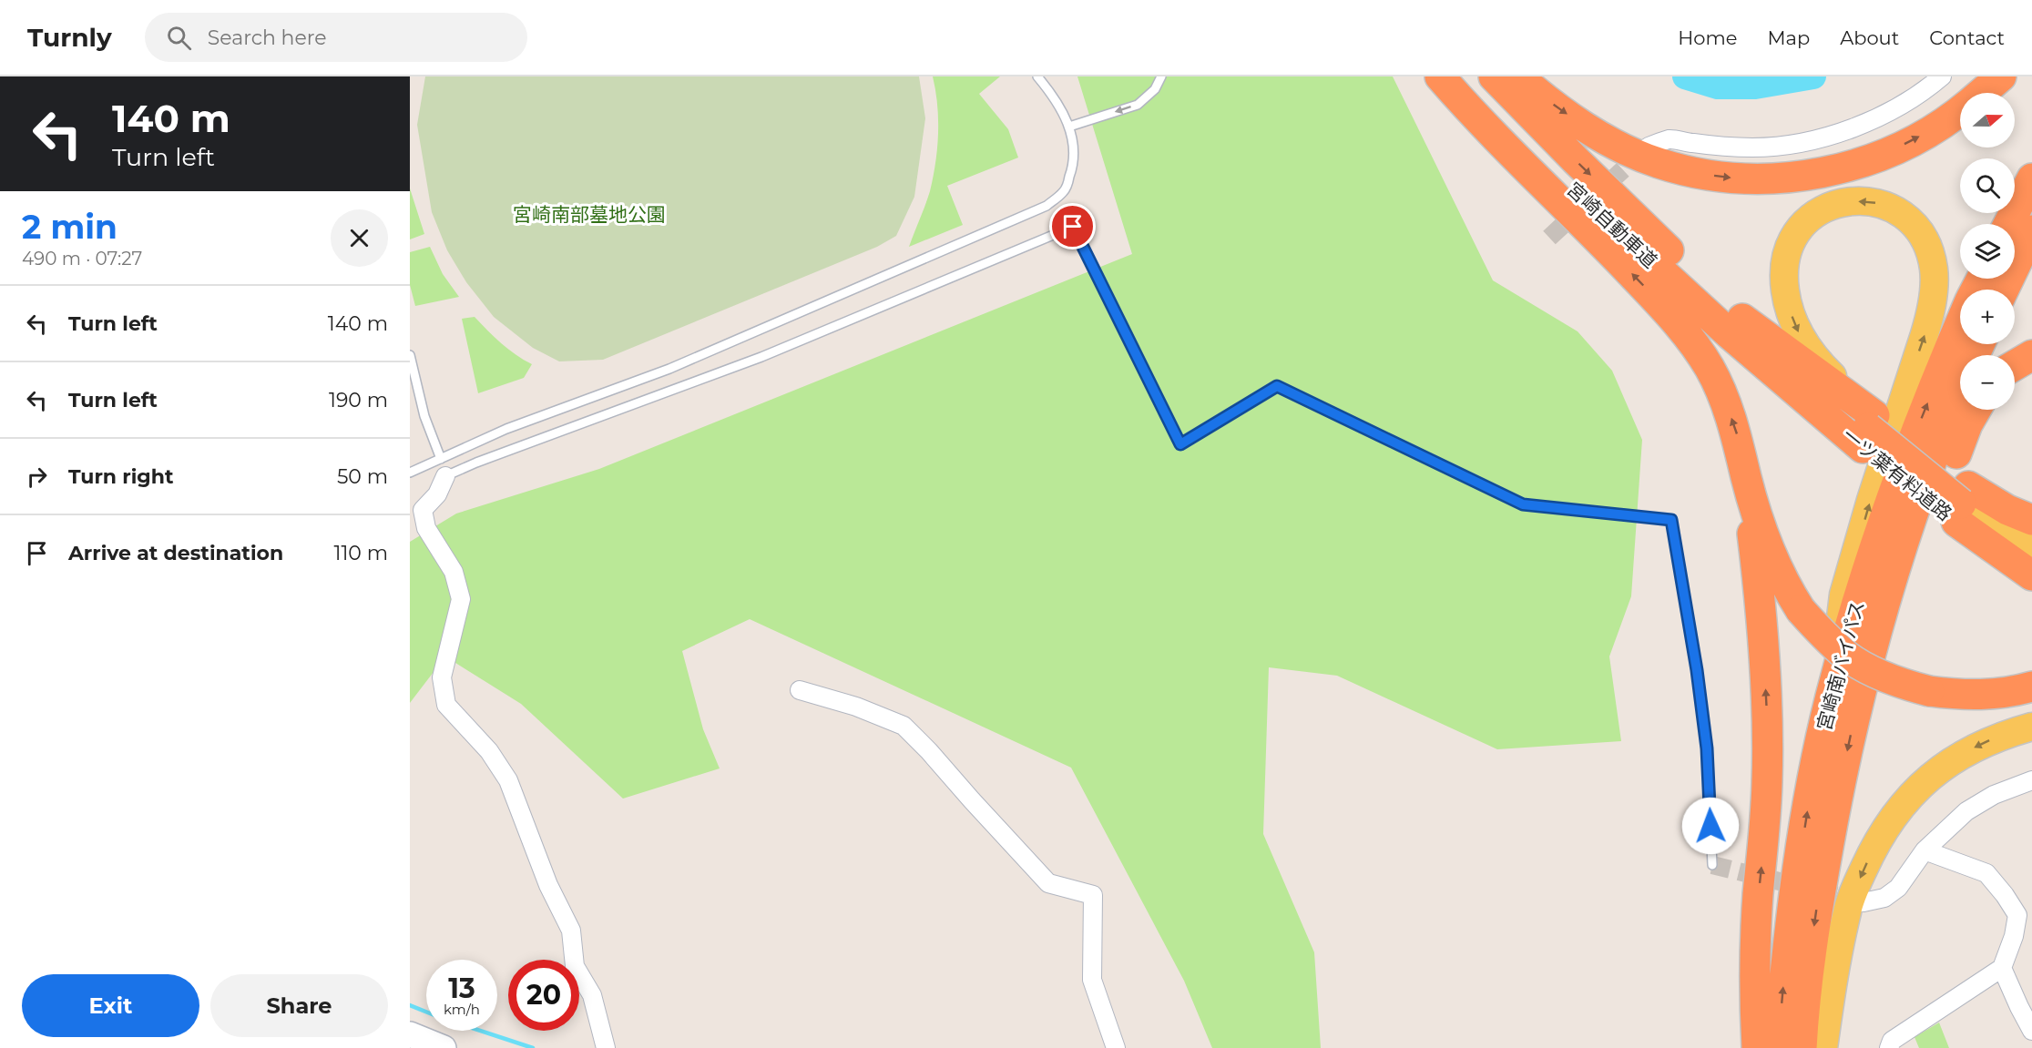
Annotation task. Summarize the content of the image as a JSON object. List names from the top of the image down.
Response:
{
  "streets": {
    "highway": ["宮崎自動車道", "一ツ葉有料道路", "宮崎南バイパス"]
  },
  "parks": ["宮崎南部墓地公園"],
  "north": "right",
  "page": {
    "header": "Turnly",
    "search": "Search here",
    "nav": [
      "Home",
      "Map",
      "About",
      "Contact"
    ],
    "turn": ["140 m", "Turn left"],
    "map_buttons": ["+", "−"],
    "heading": ["2 min", "490 m · 07:27"],
    "list": [
      {
        "name": "Turn left",
        "value": "140 m"
      },
      {
        "name": "Turn left",
        "value": "190 m"
      },
      {
        "name": "Turn right",
        "value": "50 m"
      },
      {
        "name": "Arrive at destination",
        "value": "110 m"
      }
    ],
    "speed": "13 km/h",
    "limit": "20",
    "buttons": ["Exit", "Share"]
  }
}
